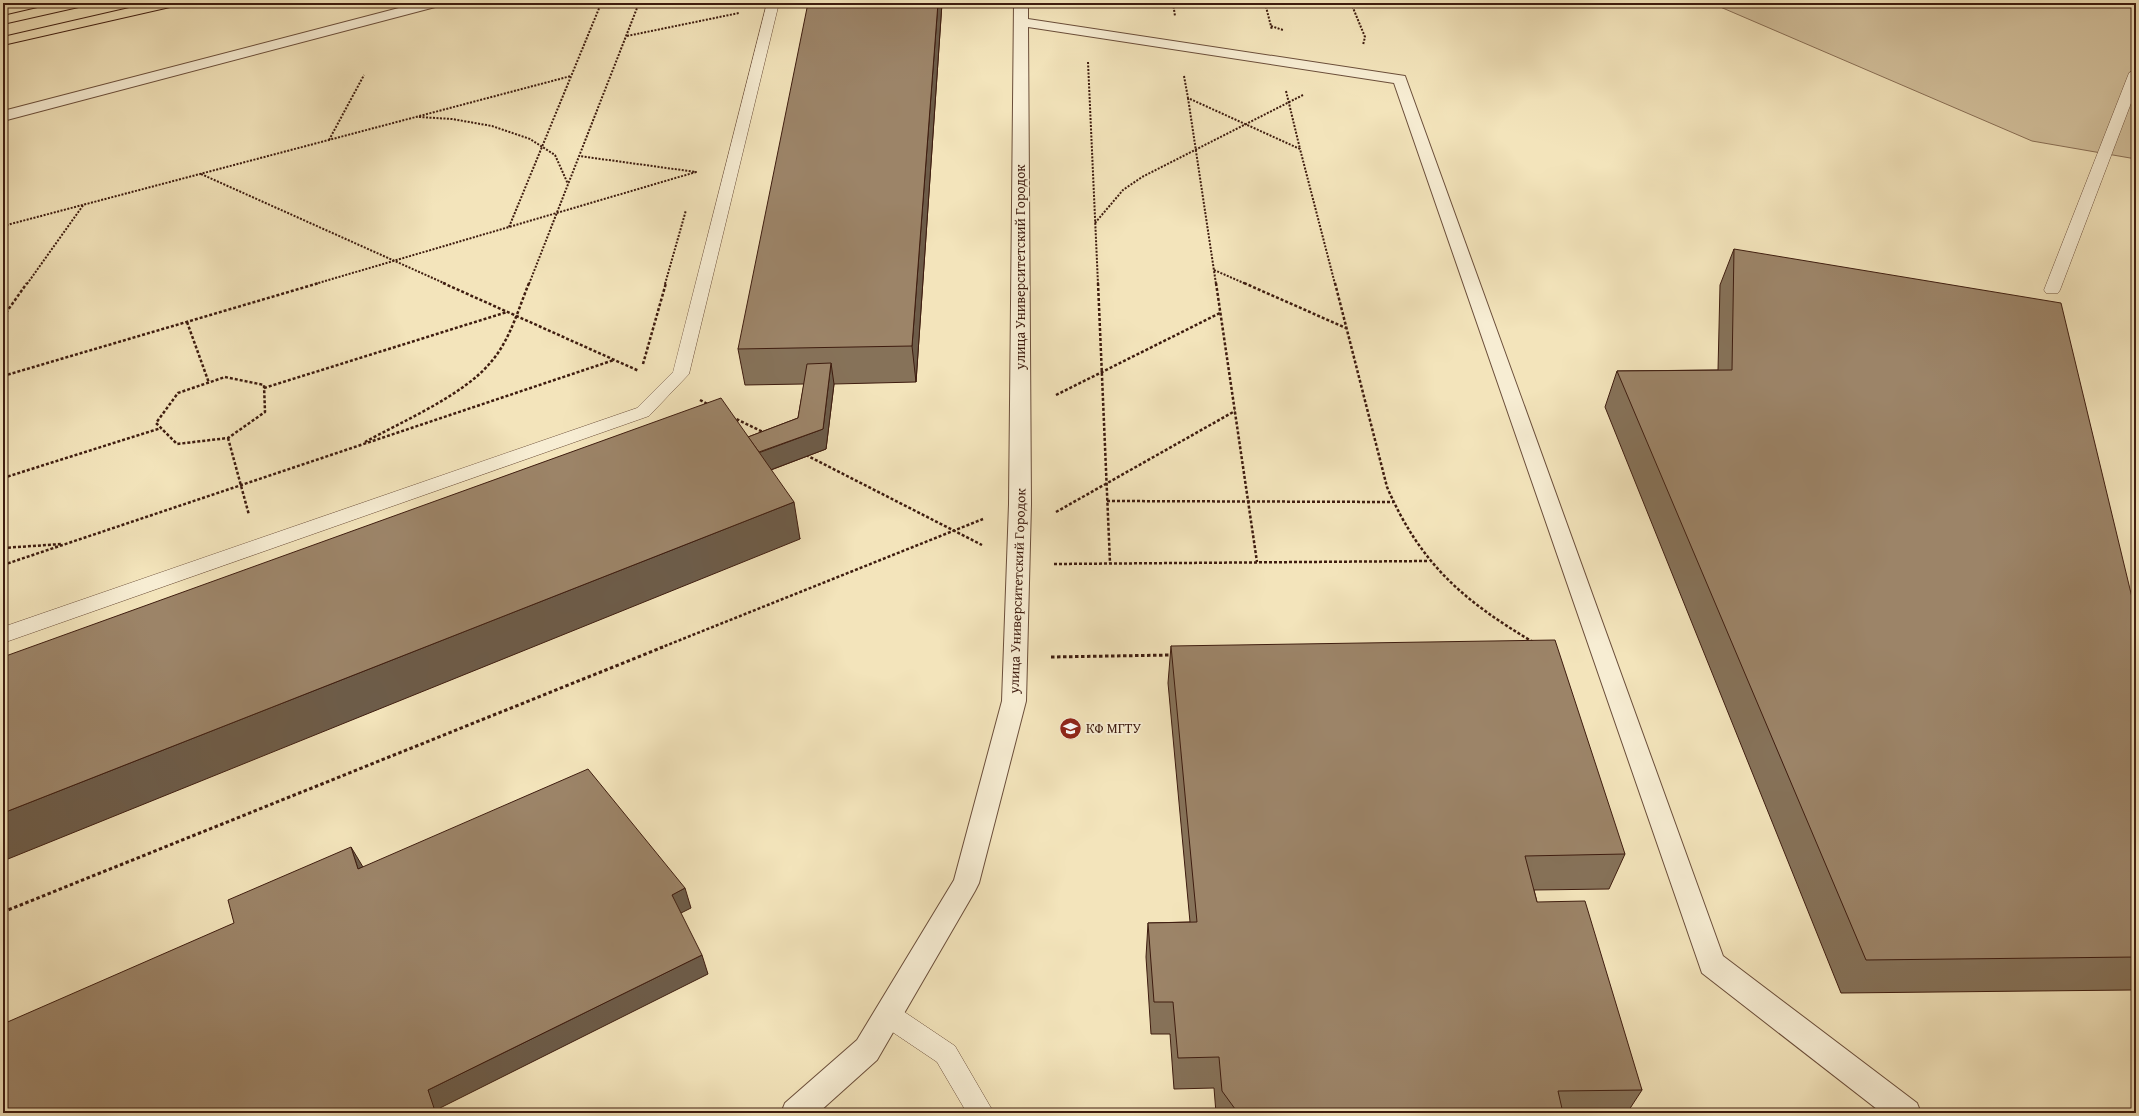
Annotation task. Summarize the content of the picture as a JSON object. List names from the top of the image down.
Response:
{
  "streets": {
    "street": ["улица Университетский Городок"]
  },
  "places": {
    "school or university": ["КФ МГТУ"]
  }
}
